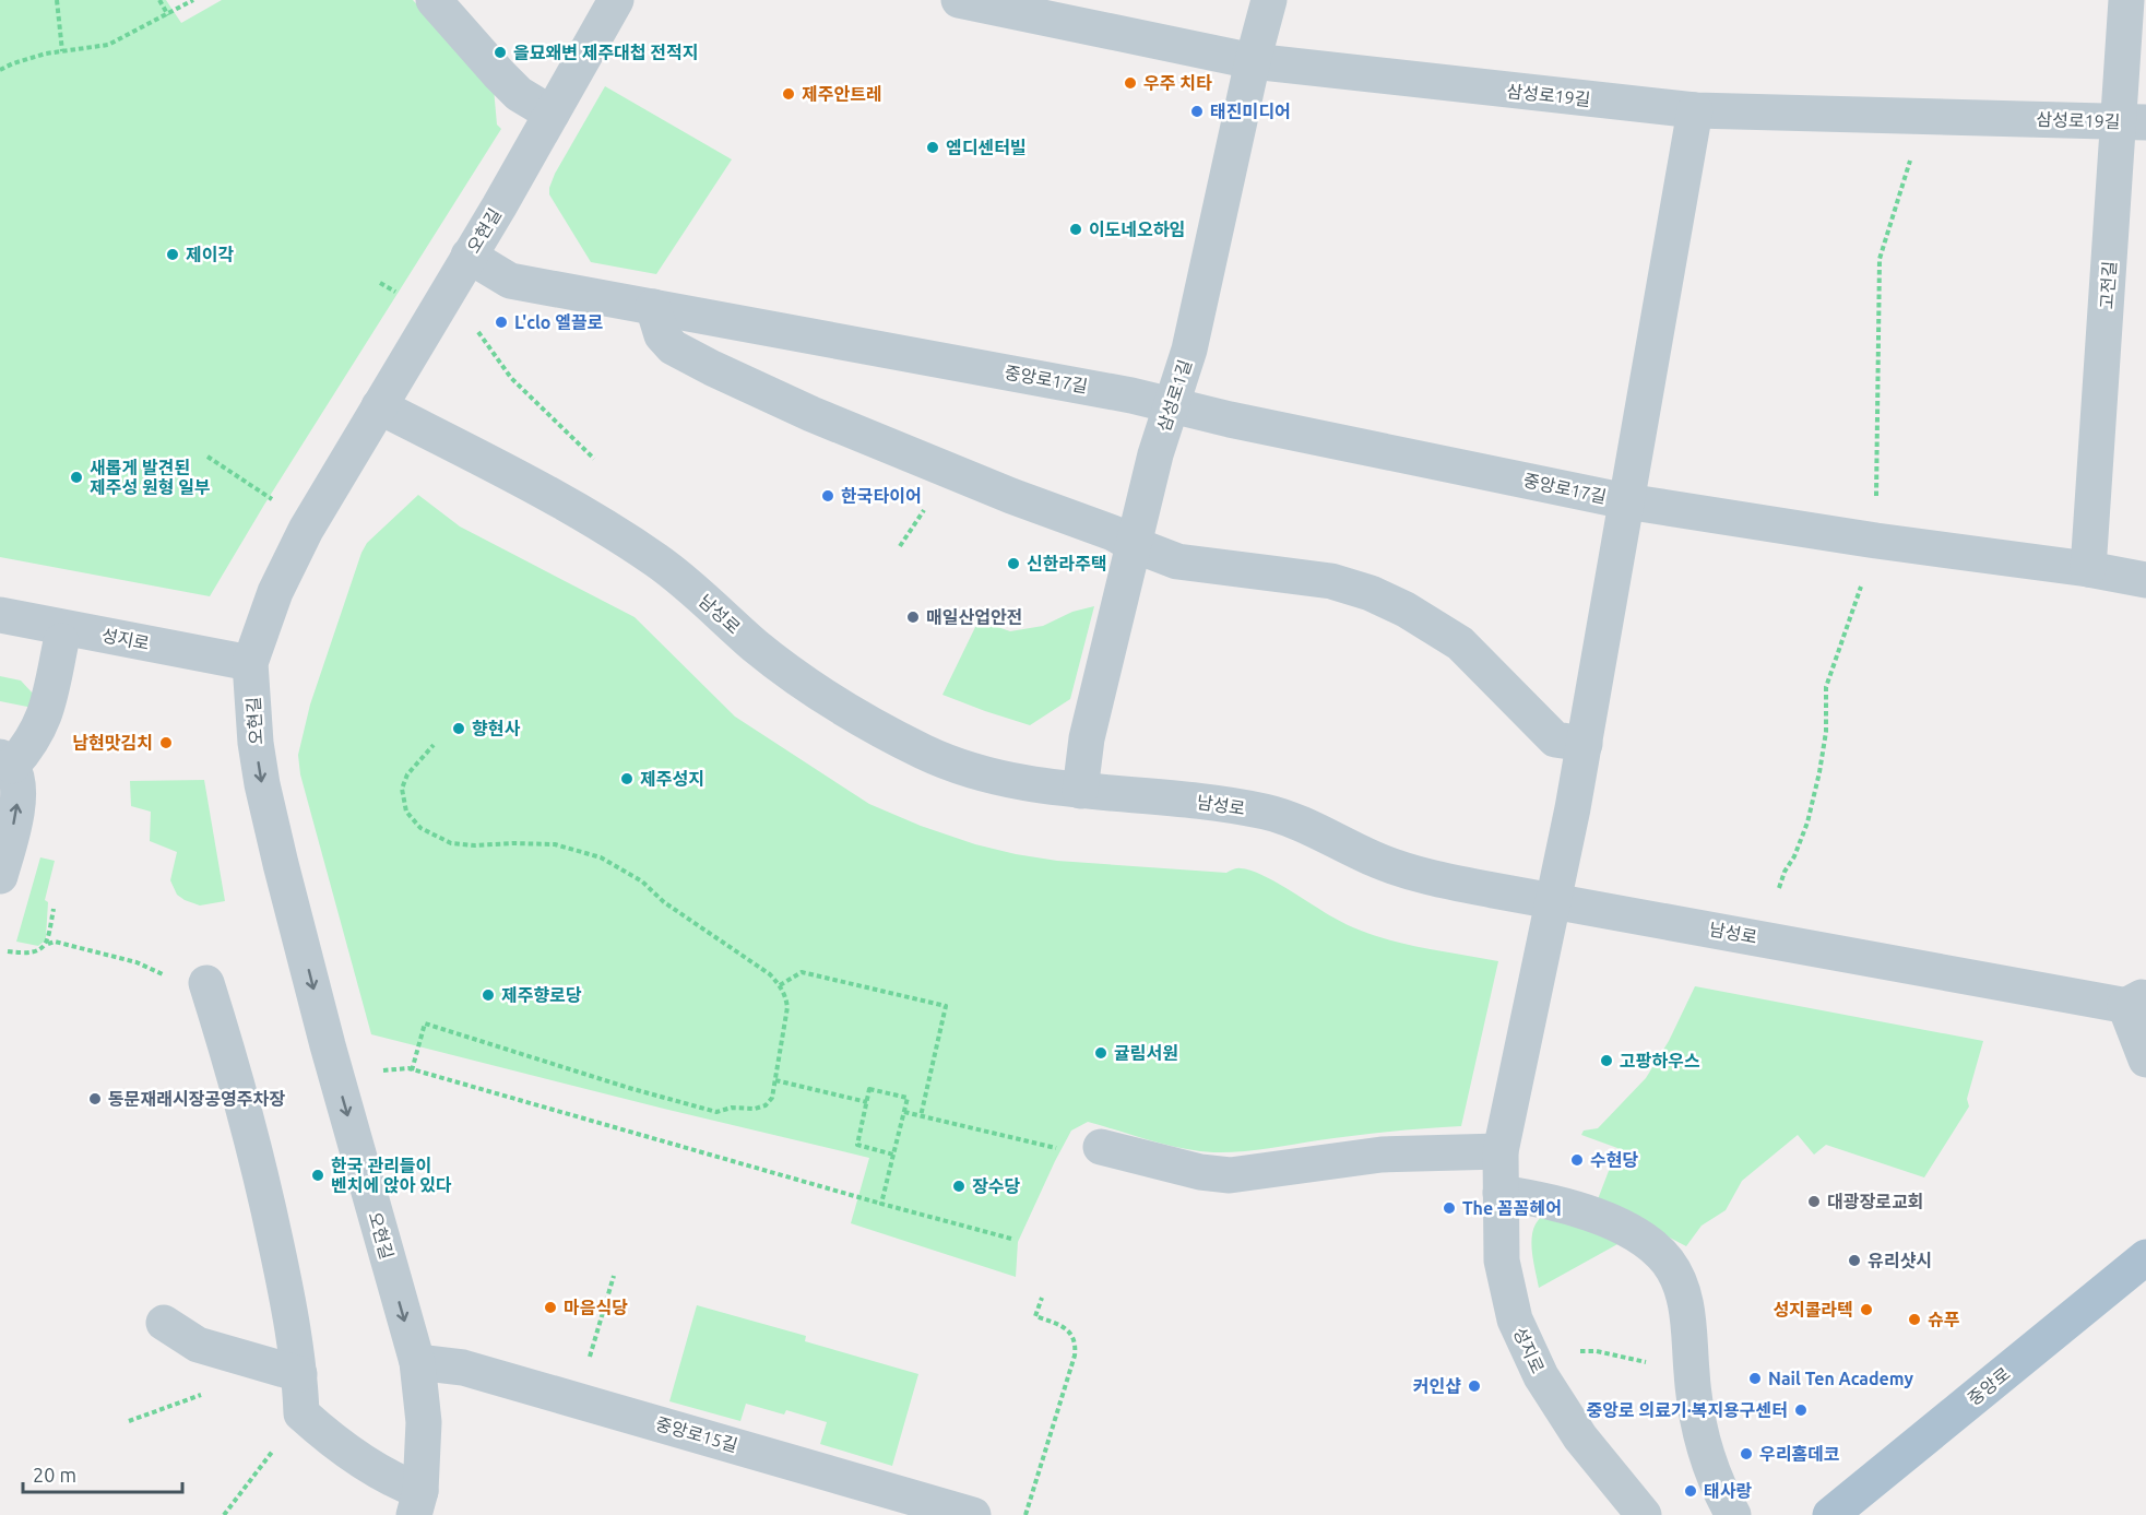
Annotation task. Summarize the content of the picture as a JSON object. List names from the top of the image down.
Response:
{
  "streets": {
    "main road": ["중앙로"],
    "street": [
      "삼성로19길",
      "오현길",
      "고전길",
      "중앙로17길",
      "삼성로1길",
      "남성로",
      "성지로",
      "중앙로15길"
    ]
  },
  "crossings": [
    ["삼성로19길", "고전길"],
    ["삼성로19길", "중앙로17길"],
    ["삼성로19길", "삼성로1길"],
    ["오현길", "중앙로17길"],
    ["오현길", "남성로"],
    ["오현길", "성지로"],
    ["오현길", "중앙로15길"],
    ["고전길", "중앙로17길"],
    ["중앙로17길", "삼성로1길"],
    ["중앙로17길", "성지로"],
    ["삼성로1길", "남성로"],
    ["남성로", "성지로"]
  ],
  "places": [
    "을묘왜변 제주대첩 전적지",
    "우주 치타",
    "제주안트레",
    "태진미디어",
    "엠디센터빌",
    "이도네오하임",
    "제이각",
    "L'clo 엘끌로",
    "새롭게 발견된 제주성 원형 일부",
    "한국타이어",
    "신한라주택",
    "매일산업안전",
    "향현사",
    "남현맛김치",
    "제주성지",
    "제주향로당",
    "귤림서원",
    "고팡하우스",
    "동문재래시장공영주차장",
    "수현당",
    "한국 관리들이 벤치에 앉아 있다",
    "장수당",
    "대광장로교회",
    "The 꼼꼼헤어",
    "유리샷시",
    "마음식당",
    "성지콜라텍",
    "슈푸",
    "Nail Ten Academy",
    "커인샵",
    "중앙로 의료기·복지용구센터",
    "우리홈데코",
    "태사랑"
  ],
  "scale_bar": "20 m"
}
